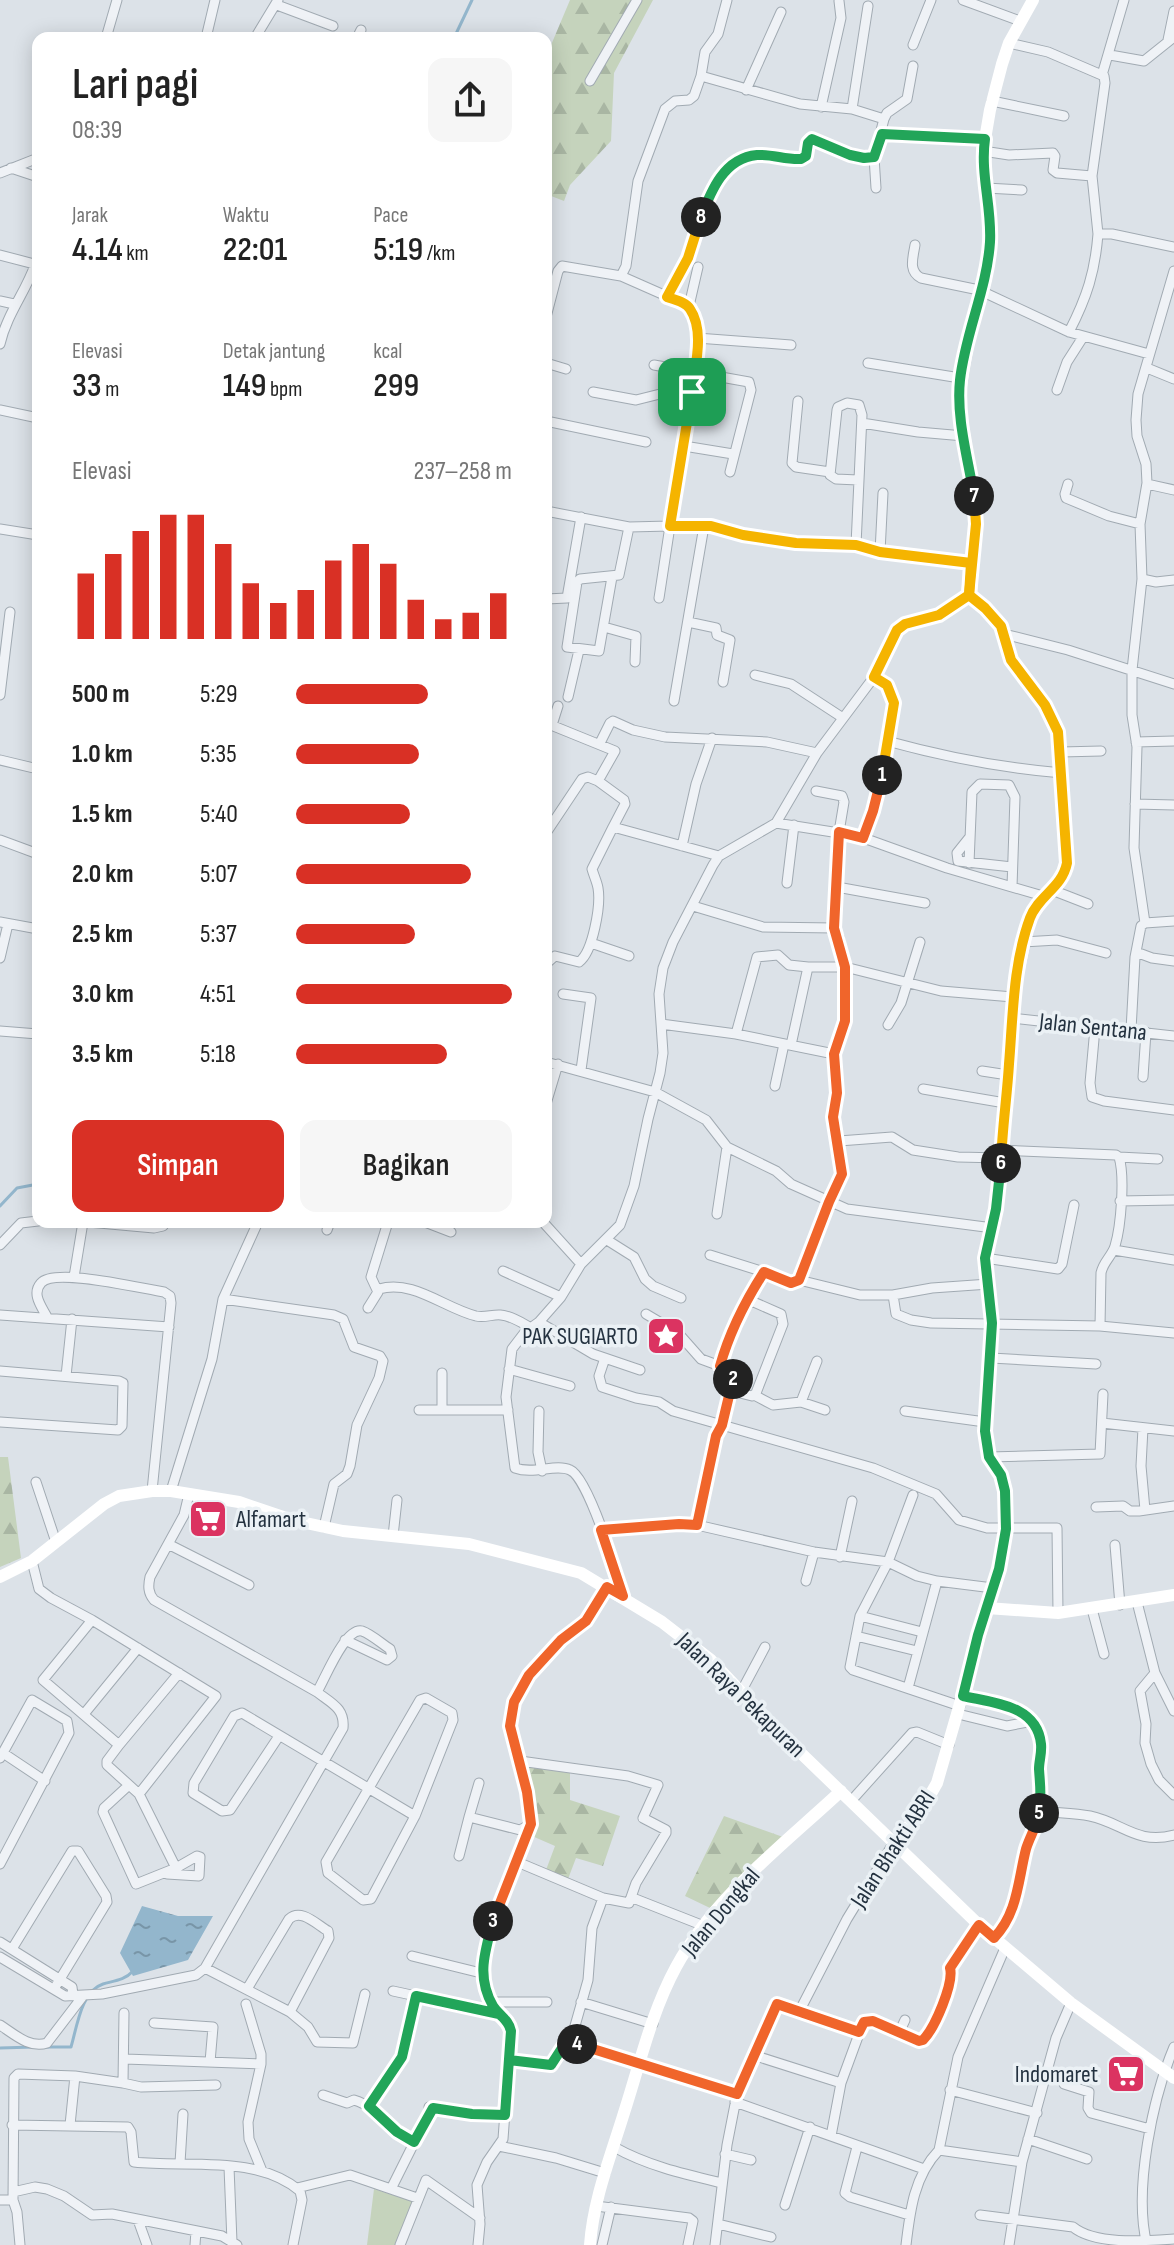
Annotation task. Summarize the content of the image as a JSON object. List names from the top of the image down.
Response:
{
  "streets": {
    "street": [
      "Jalan Sentana",
      "Jalan Raya Pekapuran",
      "Jalan Bhakti ABRI",
      "Jalan Dongkal"
    ]
  },
  "crossings": [
    ["Jalan Sentana", "Jalan Bhakti ABRI"],
    ["Jalan Raya Pekapuran", "Jalan Bhakti ABRI"],
    ["Jalan Raya Pekapuran", "Jalan Dongkal"]
  ],
  "places": {
    "place": ["PAK SUGIARTO"],
    "supermarket": ["Alfamart", "Indomaret"]
  },
  "page": {
    "heading": ["Lari pagi", "08:39"],
    "stats": [
      ["Jarak", "4.14 km"],
      ["Waktu", "22:01"],
      ["Pace", "5:19 /km"],
      ["Elevasi", "33 m"],
      ["Detak jantung", "149 bpm"],
      ["kcal", "299"]
    ],
    "pins": [
      "8",
      "7",
      "1",
      "6",
      "2",
      "5",
      "3",
      "4"
    ],
    "chart": ["Elevasi", "237–258 m"],
    "list": [
      {
        "name": "500 m",
        "note": "5:29"
      },
      {
        "name": "1.0 km",
        "note": "5:35"
      },
      {
        "name": "1.5 km",
        "note": "5:40"
      },
      {
        "name": "2.0 km",
        "note": "5:07"
      },
      {
        "name": "2.5 km",
        "note": "5:37"
      },
      {
        "name": "3.0 km",
        "note": "4:51"
      },
      {
        "name": "3.5 km",
        "note": "5:18"
      }
    ],
    "buttons": ["Simpan", "Bagikan"]
  }
}
